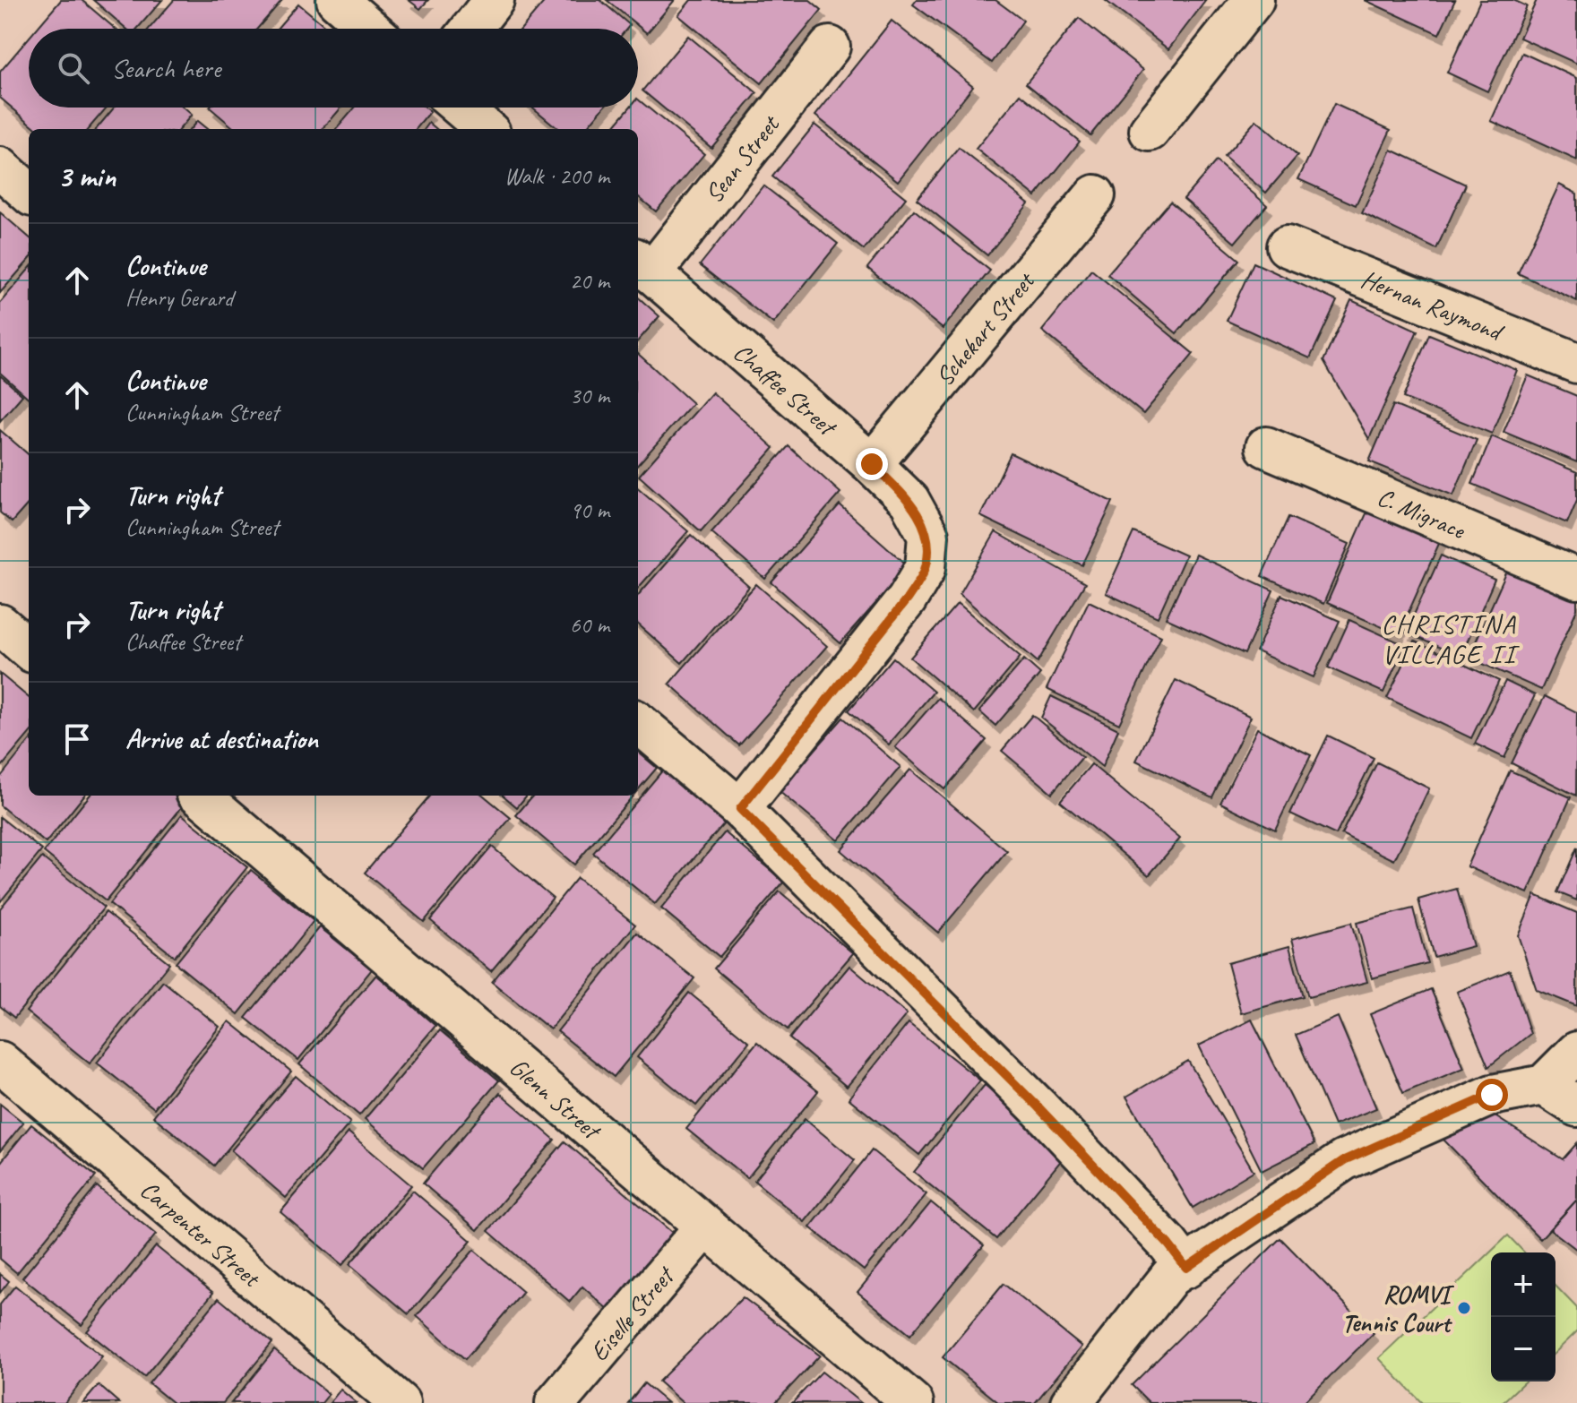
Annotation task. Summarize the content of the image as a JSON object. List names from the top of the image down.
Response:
{
  "streets": {
    "street": [
      "Sean Street",
      "Hernan Raymond",
      "Schekart Street",
      "Chaffee Street",
      "C. Migrace",
      "Glenn Street",
      "Carpenter Street",
      "Eiselle Street"
    ]
  },
  "crossings": [
    ["Sean Street", "Chaffee Street"],
    ["Schekart Street", "Chaffee Street"],
    ["Glenn Street", "Eiselle Street"]
  ],
  "districts": ["CHRISTINA VILLAGE II"],
  "places": ["ROMVI Tennis Court"],
  "page": {
    "search": "Search here",
    "heading": ["3 min", "Walk · 200 m"],
    "list": [
      ["Continue", "Henry Gerard", "20 m"],
      ["Continue", "Cunningham Street", "30 m"],
      ["Turn right", "Cunningham Street", "90 m"],
      ["Turn right", "Chaffee Street", "60 m"],
      "Arrive at destination"
    ],
    "map_buttons": ["+", "−"]
  }
}
